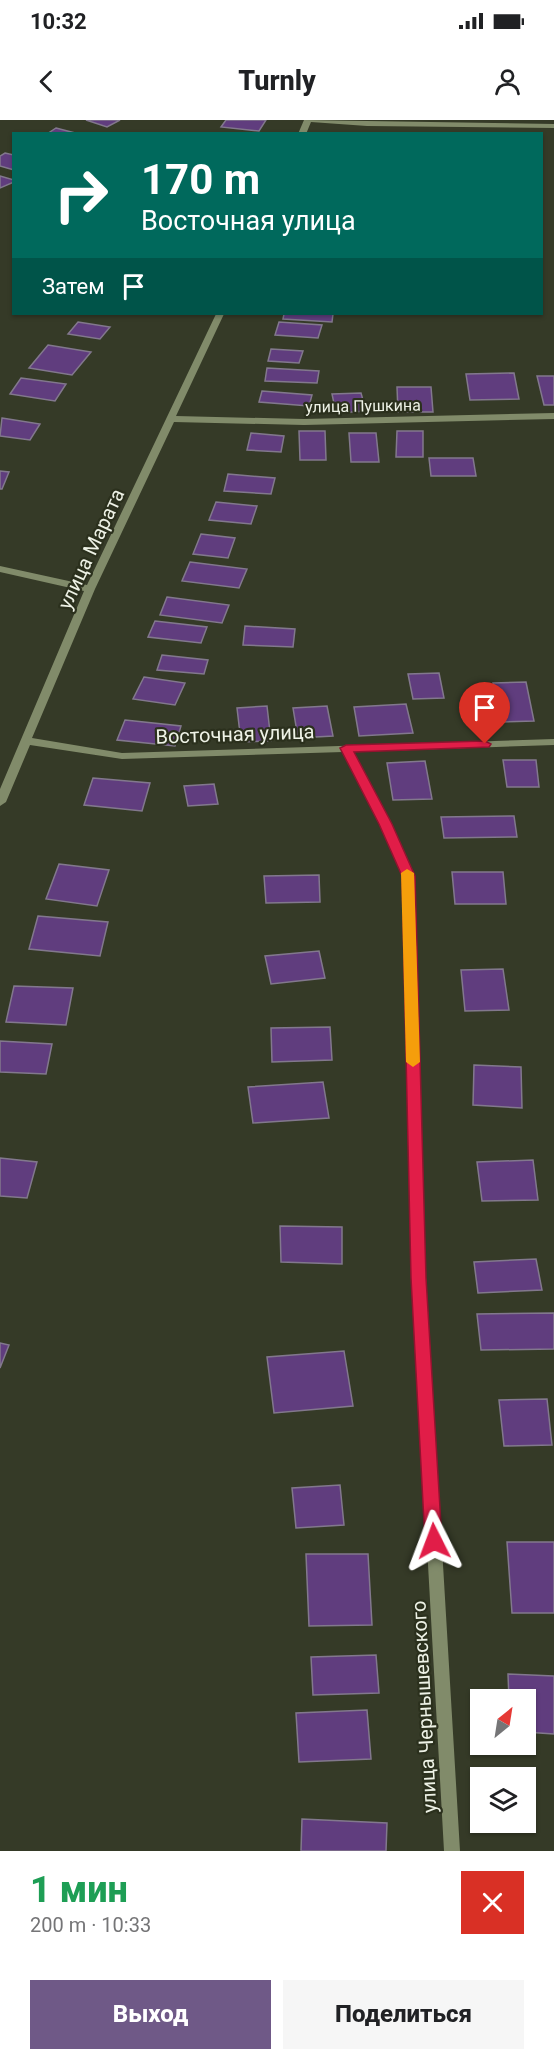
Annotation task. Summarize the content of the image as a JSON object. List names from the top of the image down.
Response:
{
  "streets": {
    "street": [
      "улица Пушкина",
      "улица Марата",
      "Восточная улица",
      "улица Чернышевского"
    ]
  },
  "crossings": [
    ["улица Пушкина", "улица Марата"],
    ["улица Марата", "Восточная улица"],
    ["Восточная улица", "улица Чернышевского"]
  ],
  "north": "top right",
  "page": {
    "status": "10:32",
    "header": "Turnly",
    "turn": ["170 m", "Восточная улица"],
    "then": "Затем",
    "heading": ["1 мин", "200 m · 10:33"],
    "buttons": ["Выход", "Поделиться"]
  }
}
